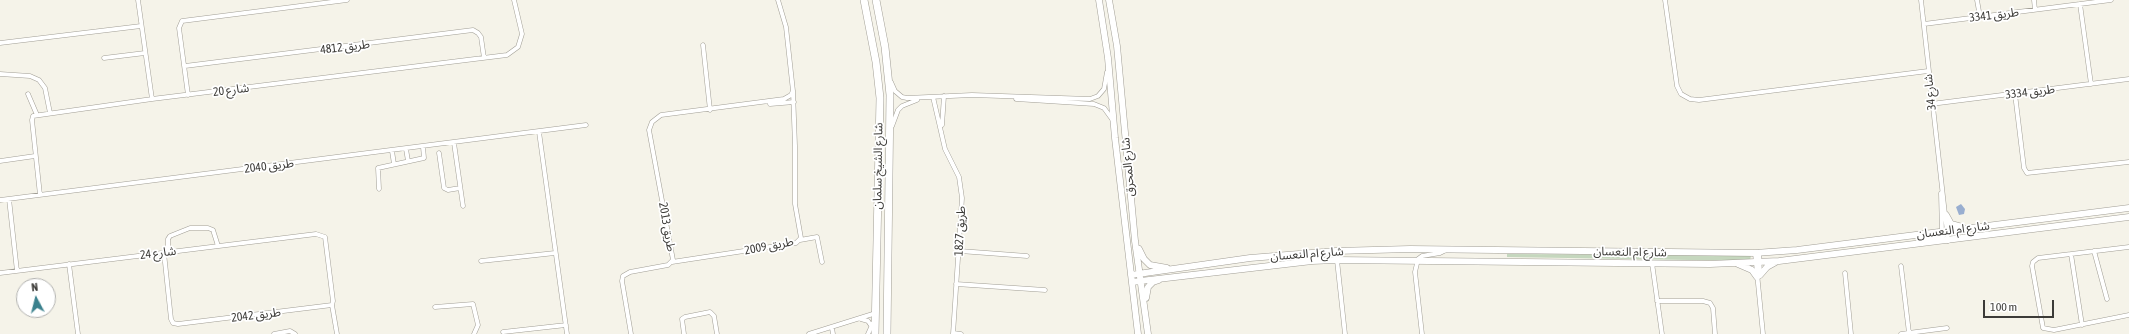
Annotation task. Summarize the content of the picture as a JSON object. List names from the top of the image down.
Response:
{
  "streets": {
    "main road": ["شارع الشيخ سلمان", "شارع المحرق", "شارع ام النعسان"],
    "street": [
      "طريق 3341",
      "طريق 4812",
      "شارع 20",
      "شارع 34",
      "طريق 3334",
      "طريق 2040",
      "طريق 2013",
      "طريق 1827",
      "طريق 2009",
      "شارع 24",
      "طريق 2042"
    ]
  },
  "crossings": [
    ["طريق 3341", "شارع 34"],
    ["طريق 4812", "شارع 20"],
    ["شارع 34", "طريق 3334"],
    ["شارع 34", "شارع ام النعسان"],
    ["شارع المحرق", "شارع ام النعسان"],
    ["طريق 2013", "طريق 2009"],
    ["شارع 24", "طريق 2042"]
  ],
  "scale_bar": "100 m",
  "north": "top"
}
